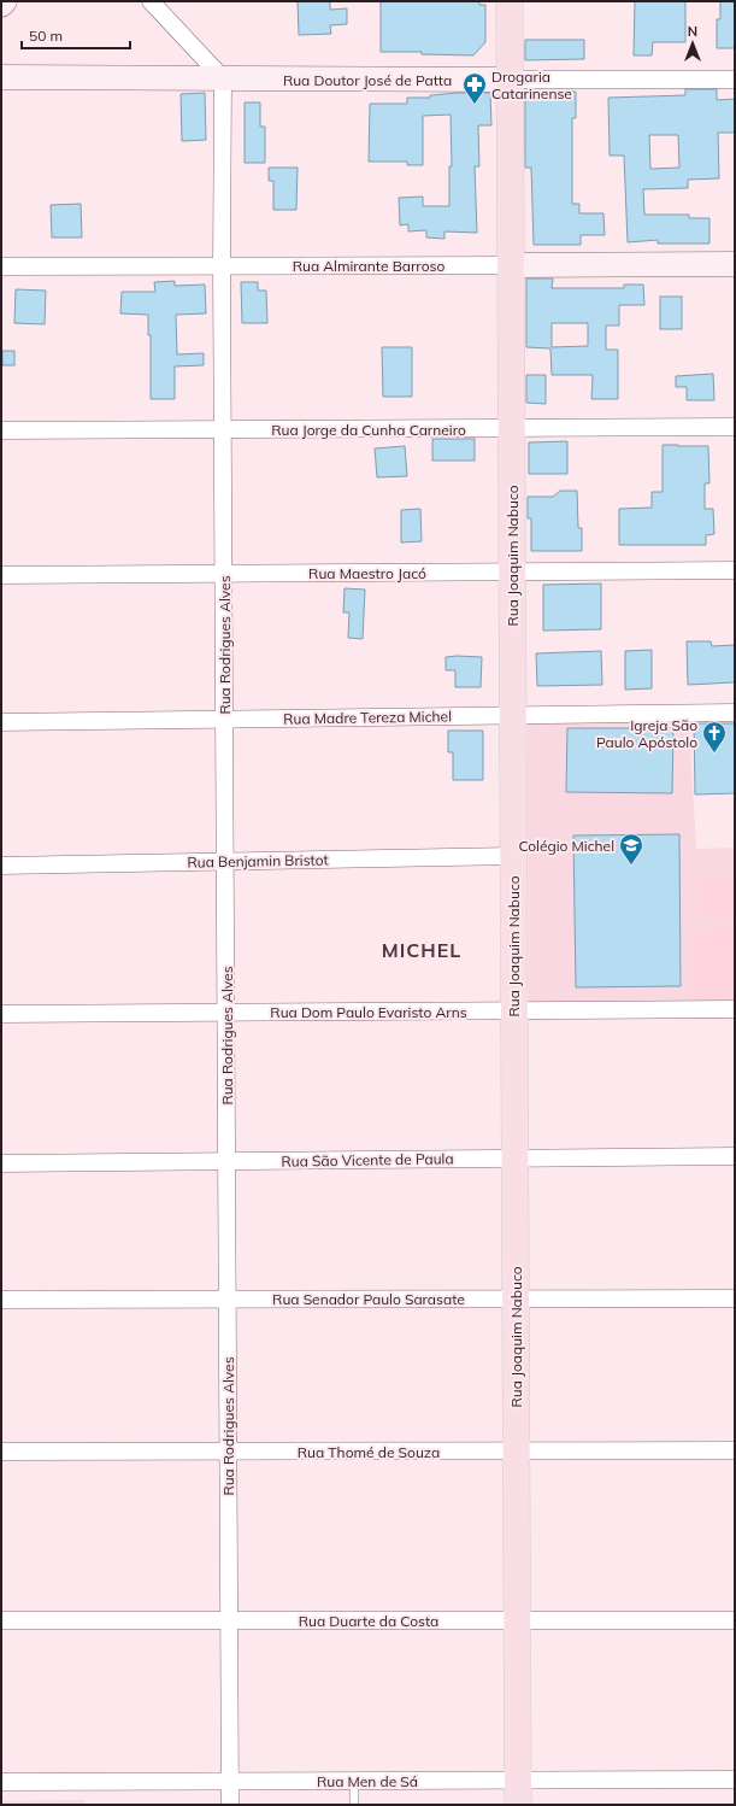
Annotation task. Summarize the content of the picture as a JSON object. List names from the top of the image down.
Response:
{
  "streets": {
    "main road": ["Rua Joaquim Nabuco"],
    "street": [
      "Rua Doutor José de Patta",
      "Rua Almirante Barroso",
      "Rua Jorge da Cunha Carneiro",
      "Rua Maestro Jacó",
      "Rua Rodrigues Alves",
      "Rua Madre Tereza Michel",
      "Rua Benjamin Bristot",
      "Rua Dom Paulo Evaristo Arns",
      "Rua São Vicente de Paula",
      "Rua Senador Paulo Sarasate",
      "Rua Thomé de Souza",
      "Rua Duarte da Costa",
      "Rua Men de Sá"
    ]
  },
  "crossings": [
    ["Rua Doutor José de Patta", "Rua Joaquim Nabuco"],
    ["Rua Doutor José de Patta", "Rua Rodrigues Alves"],
    ["Rua Almirante Barroso", "Rua Joaquim Nabuco"],
    ["Rua Almirante Barroso", "Rua Rodrigues Alves"],
    ["Rua Jorge da Cunha Carneiro", "Rua Joaquim Nabuco"],
    ["Rua Jorge da Cunha Carneiro", "Rua Rodrigues Alves"],
    ["Rua Joaquim Nabuco", "Rua Maestro Jacó"],
    ["Rua Joaquim Nabuco", "Rua Madre Tereza Michel"],
    ["Rua Joaquim Nabuco", "Rua Benjamin Bristot"],
    ["Rua Joaquim Nabuco", "Rua Dom Paulo Evaristo Arns"],
    ["Rua Joaquim Nabuco", "Rua São Vicente de Paula"],
    ["Rua Joaquim Nabuco", "Rua Senador Paulo Sarasate"],
    ["Rua Joaquim Nabuco", "Rua Thomé de Souza"],
    ["Rua Joaquim Nabuco", "Rua Duarte da Costa"],
    ["Rua Joaquim Nabuco", "Rua Men de Sá"],
    ["Rua Maestro Jacó", "Rua Rodrigues Alves"],
    ["Rua Rodrigues Alves", "Rua Madre Tereza Michel"],
    ["Rua Rodrigues Alves", "Rua Benjamin Bristot"],
    ["Rua Rodrigues Alves", "Rua Dom Paulo Evaristo Arns"],
    ["Rua Rodrigues Alves", "Rua São Vicente de Paula"],
    ["Rua Rodrigues Alves", "Rua Senador Paulo Sarasate"],
    ["Rua Rodrigues Alves", "Rua Thomé de Souza"],
    ["Rua Rodrigues Alves", "Rua Duarte da Costa"],
    ["Rua Rodrigues Alves", "Rua Men de Sá"]
  ],
  "districts": ["MICHEL"],
  "places": {
    "pharmacy": ["Drogaria Catarinense"],
    "church": ["Igreja São Paulo Apóstolo"],
    "school or university": ["Colégio Michel"]
  },
  "scale_bar": "50 m",
  "north": "top"
}
